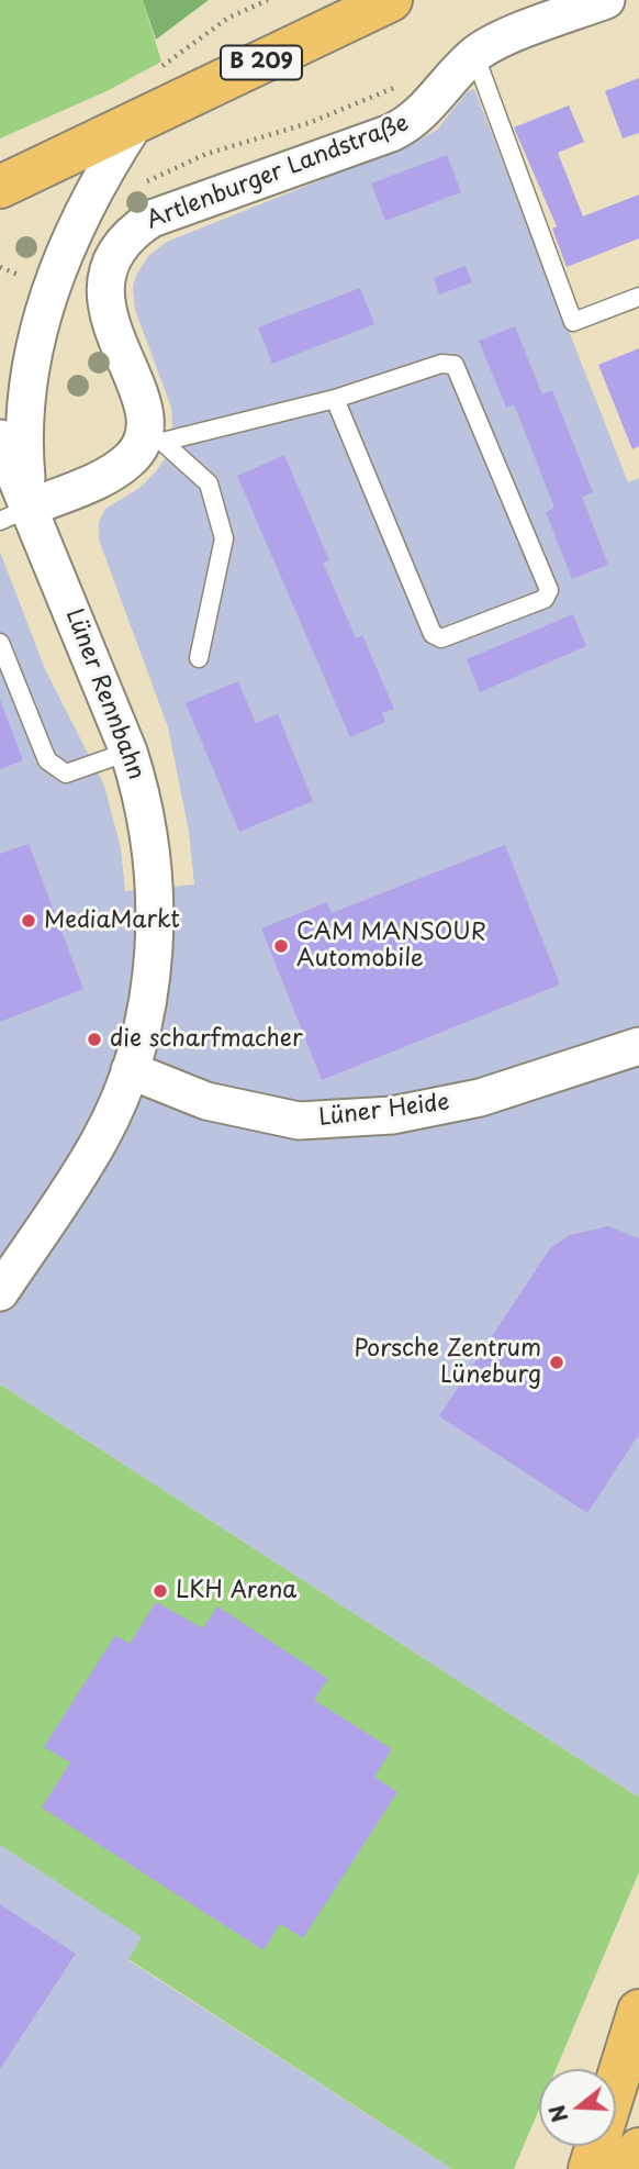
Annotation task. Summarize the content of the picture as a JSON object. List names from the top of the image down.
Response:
{
  "streets": {
    "main road": ["B 209"],
    "street": ["Artlenburger Landstraße", "Lüner Rennbahn", "Lüner Heide"]
  },
  "crossings": [
    ["Lüner Rennbahn", "Lüner Heide"]
  ],
  "places": [
    "MediaMarkt",
    "CAM MANSOUR Automobile",
    "die scharfmacher",
    "Porsche Zentrum Lüneburg",
    "LKH Arena"
  ],
  "north": "left"
}
